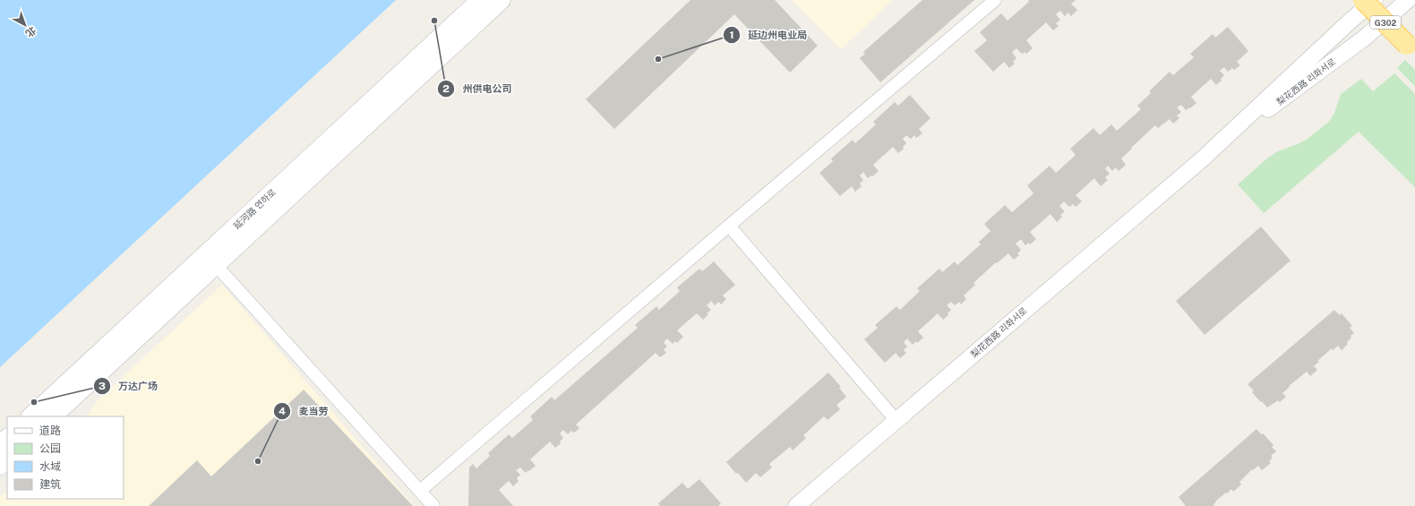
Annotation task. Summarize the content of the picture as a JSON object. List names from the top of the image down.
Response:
{
  "streets": {
    "highway": ["G302"],
    "main road": ["延河路 연하로"],
    "street": ["梨花西路 리화서로"]
  },
  "places": [
    "州供电公司",
    "延边州电业局",
    "万达广场",
    "麦当劳"
  ],
  "legend": [
    "道路",
    "公园",
    "水域",
    "建筑"
  ],
  "north": "bottom right"
}
